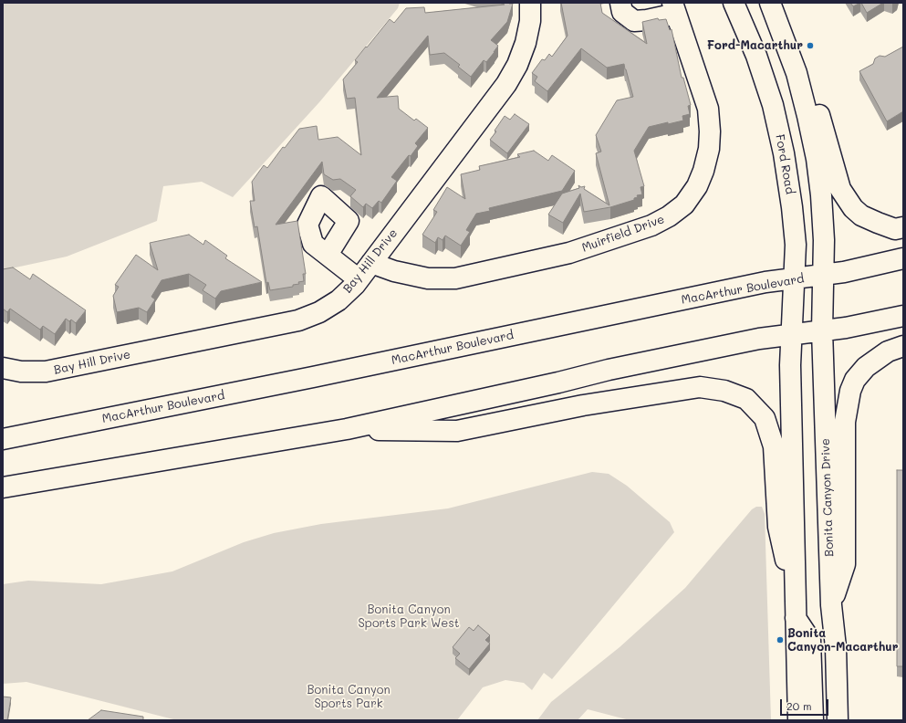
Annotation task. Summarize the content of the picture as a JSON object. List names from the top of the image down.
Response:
{
  "streets": {
    "main road": [
      "Ford Road",
      "Muirfield Drive",
      "Bay Hill Drive",
      "MacArthur Boulevard",
      "Bonita Canyon Drive"
    ]
  },
  "crossings": [
    ["Ford Road", "MacArthur Boulevard"],
    ["Muirfield Drive", "Bay Hill Drive"],
    ["MacArthur Boulevard", "Bonita Canyon Drive"]
  ],
  "parks": ["Bonita Canyon Sports Park West", "Bonita Canyon Sports Park"],
  "places": ["Ford-Macarthur", "Bonita Canyon-Macarthur"],
  "scale_bar": "20 m"
}
